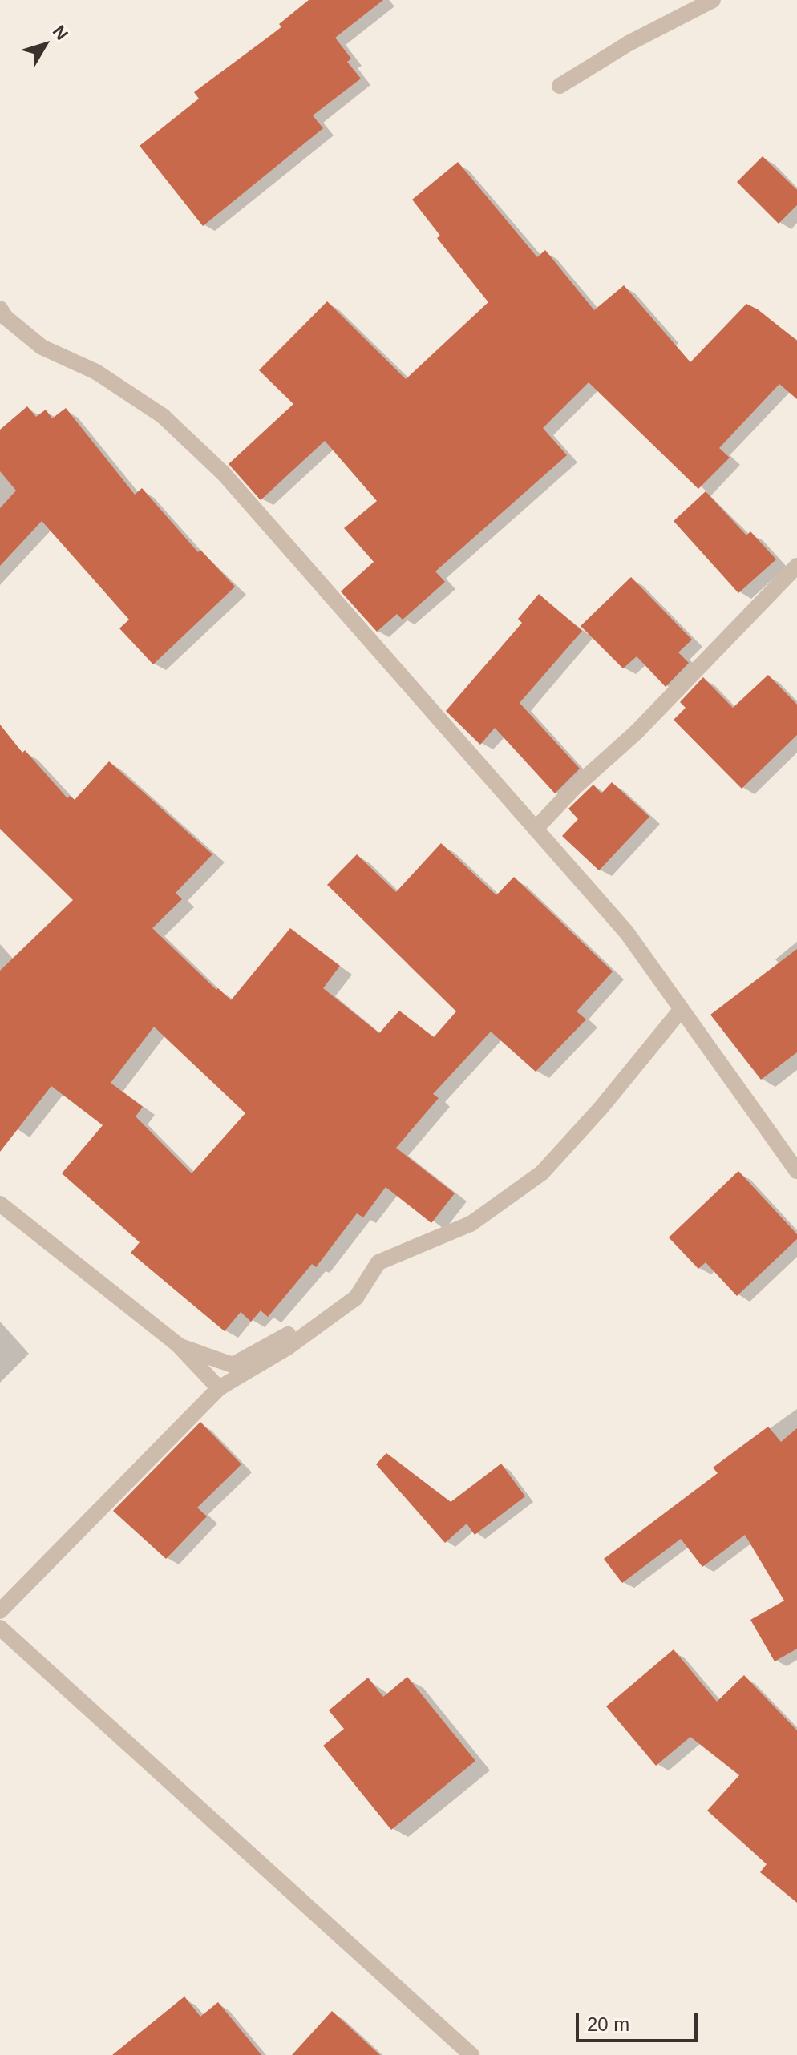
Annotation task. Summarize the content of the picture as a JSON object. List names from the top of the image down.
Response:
{
  "scale_bar": "20 m",
  "north": "top right"
}
